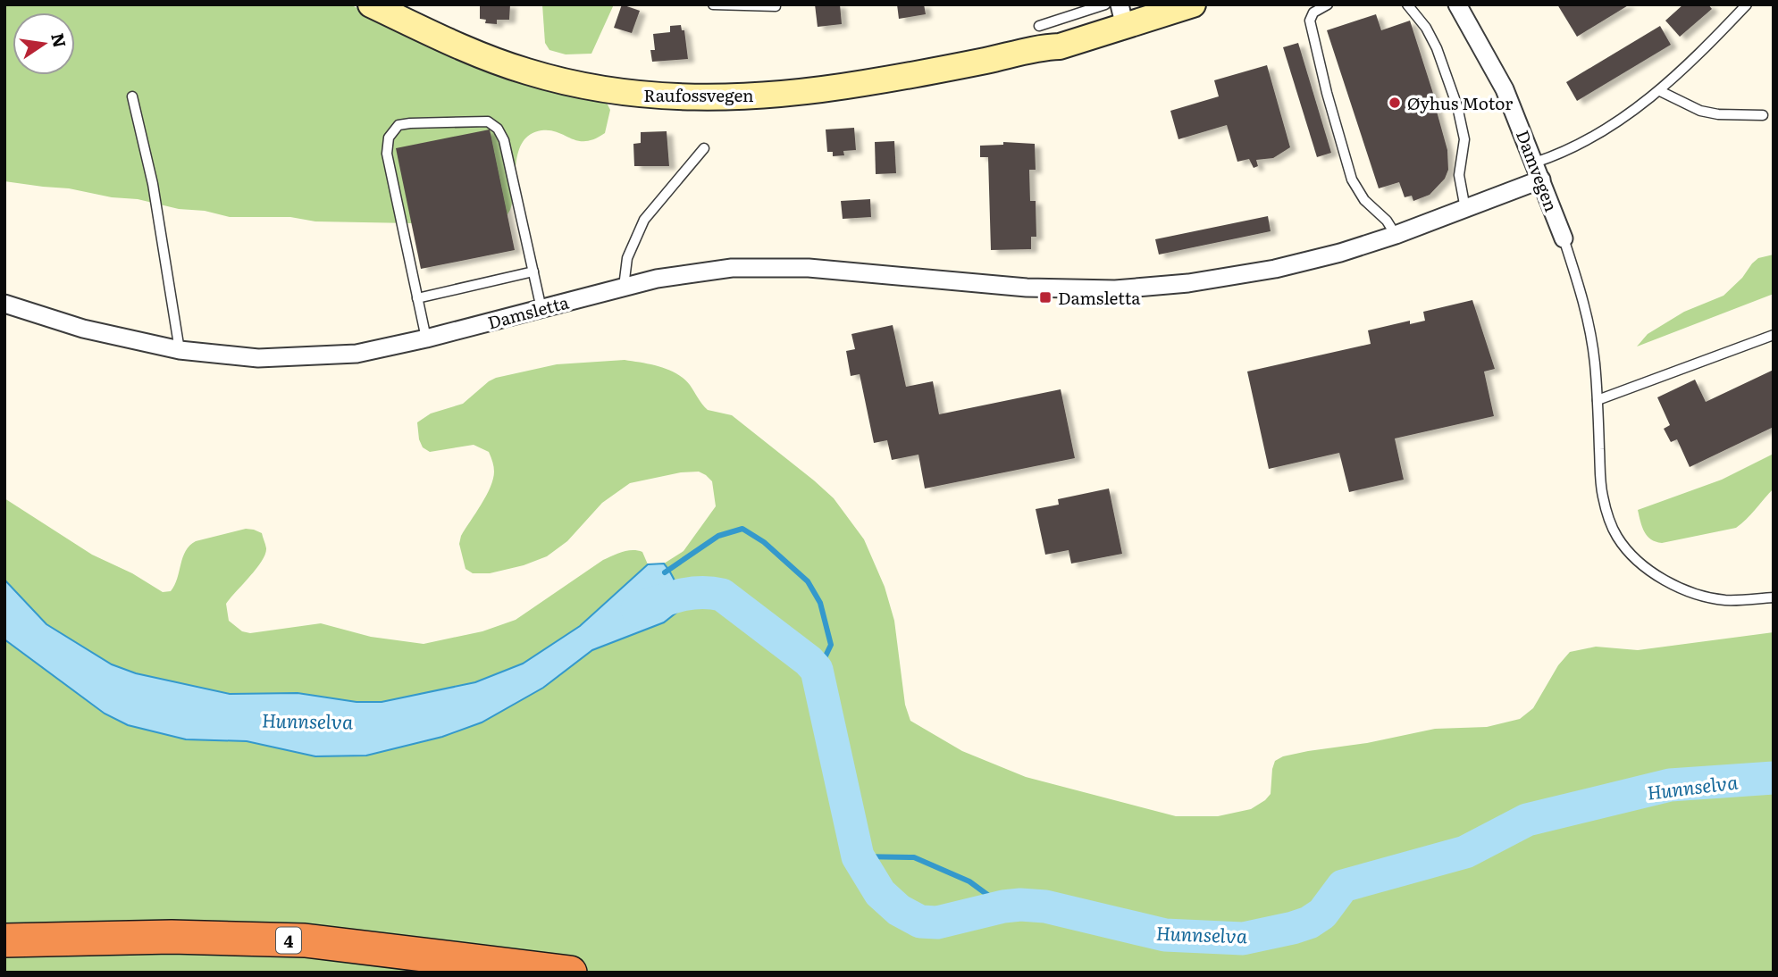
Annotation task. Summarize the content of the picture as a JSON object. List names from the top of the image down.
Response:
{
  "streets": {
    "highway": ["4"],
    "main road": ["Raufossvegen"],
    "street": ["Damvegen", "Damsletta"]
  },
  "crossings": [
    ["Damvegen", "Damsletta"]
  ],
  "water": ["Hunnselva"],
  "places": {
    "other": ["Øyhus Motor"],
    "transit": ["Damsletta"]
  },
  "north": "right"
}
